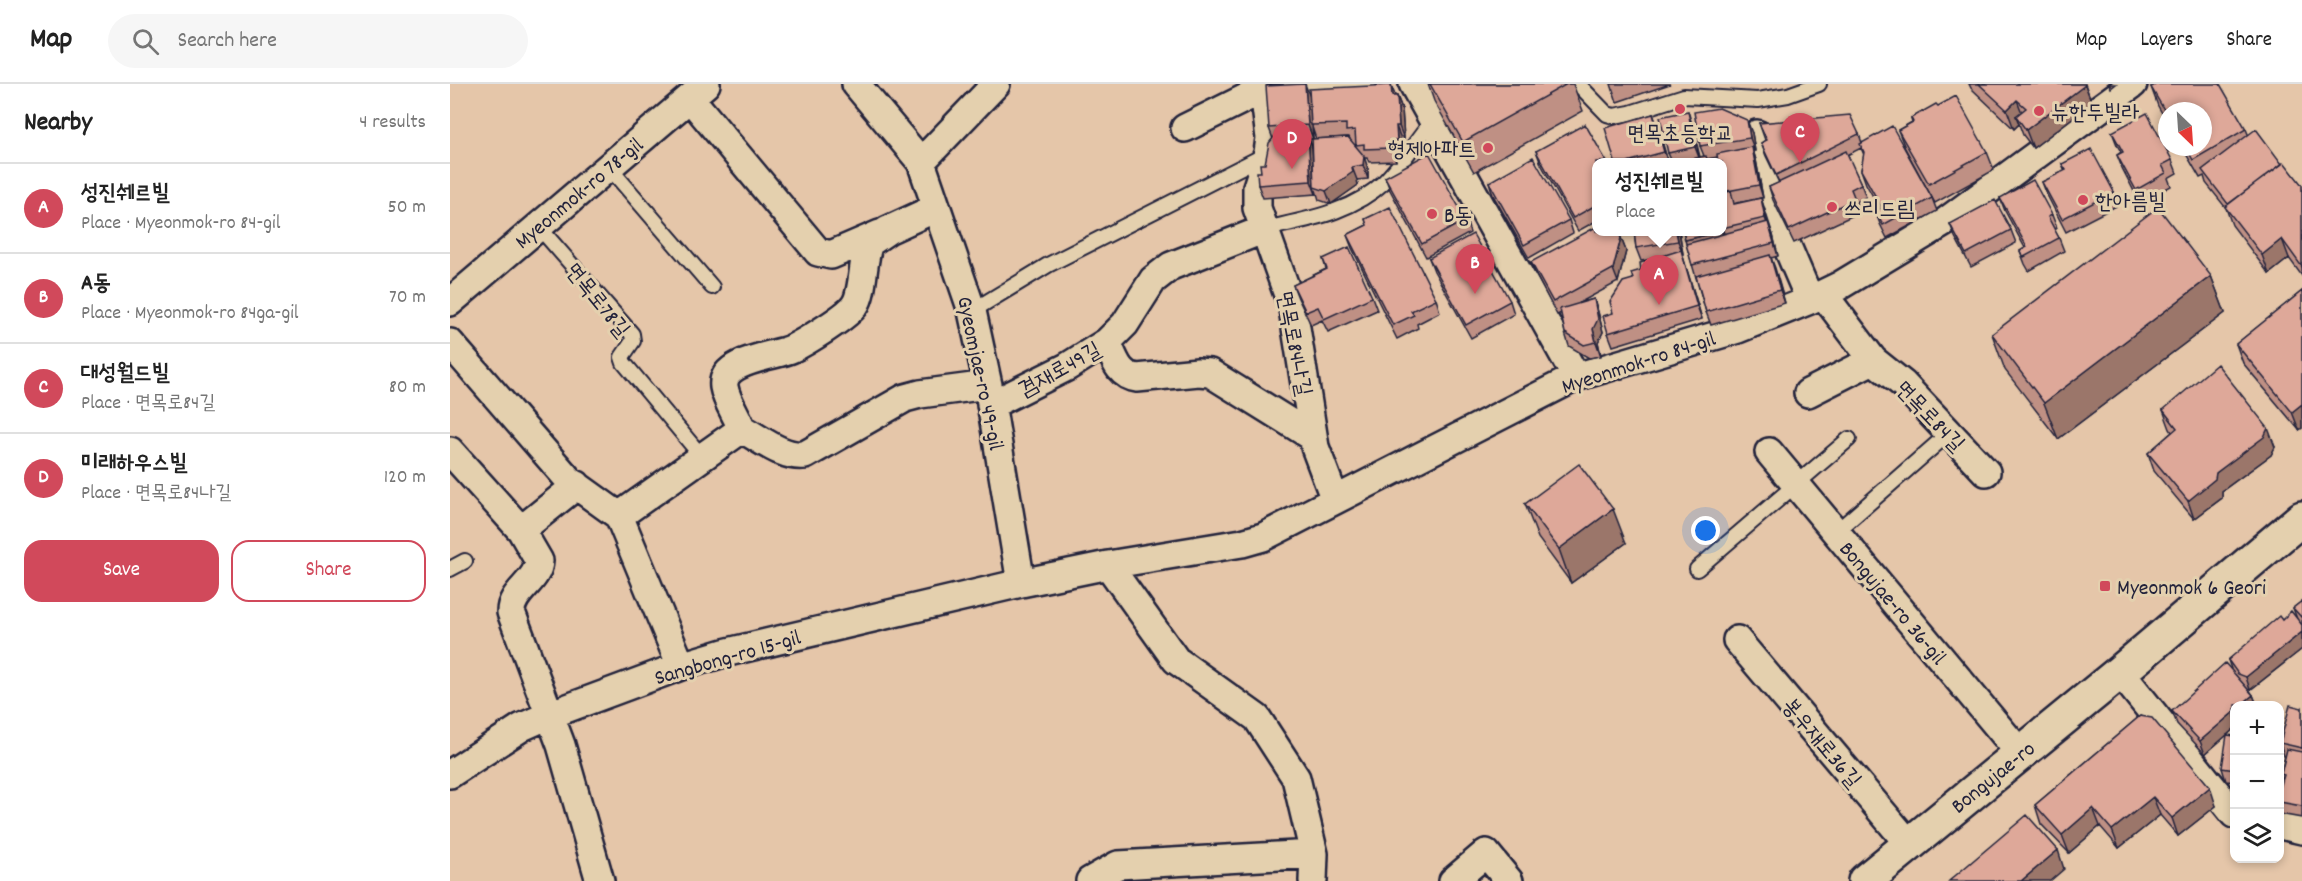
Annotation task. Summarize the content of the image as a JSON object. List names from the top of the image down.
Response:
{
  "streets": {
    "street": [
      "Myeonmok-ro 78-gil",
      "면목로84나길",
      "Myeonmok-ro 84-gil",
      "겸재로49길",
      "Gyeomjae-ro 49-gil",
      "면목로84길",
      "Bongujae-ro 36-gil",
      "Sangbong-ro 15-gil",
      "봉우재로36길",
      "Bongujae-ro"
    ],
    "lane": ["면목로78길"]
  },
  "crossings": [
    ["Myeonmok-ro 78-gil", "면목로78길"],
    ["면목로84나길", "Myeonmok-ro 84-gil"],
    ["면목로84나길", "겸재로49길"],
    ["Myeonmok-ro 84-gil", "Gyeomjae-ro 49-gil"],
    ["Myeonmok-ro 84-gil", "면목로84길"],
    ["Myeonmok-ro 84-gil", "Sangbong-ro 15-gil"],
    ["겸재로49길", "Gyeomjae-ro 49-gil"],
    ["Gyeomjae-ro 49-gil", "Sangbong-ro 15-gil"],
    ["Bongujae-ro 36-gil", "Bongujae-ro"],
    ["봉우재로36길", "Bongujae-ro"]
  ],
  "places": {
    "other": [
      "면목초등학교",
      "뉴한두빌라",
      "형제아파트",
      "한아름빌",
      "쓰리드림",
      "B동"
    ],
    "transit": ["Myeonmok 6 Geori"]
  },
  "north": "bottom right",
  "page": {
    "header": "Map",
    "search": "Search here",
    "nav": ["Map", "Layers", "Share"],
    "heading": ["Nearby", "4 results"],
    "pins": [
      "C",
      "D",
      "B",
      "A"
    ],
    "popup": ["성진쉐르빌", "Place"],
    "list": [
      {
        "mark": "A",
        "name": "성진쉐르빌",
        "note": "Place · Myeonmok-ro 84-gil",
        "value": "50 m"
      },
      {
        "mark": "B",
        "name": "A동",
        "note": "Place · Myeonmok-ro 84ga-gil",
        "value": "70 m"
      },
      {
        "mark": "C",
        "name": "대성월드빌",
        "note": "Place · 면목로84길",
        "value": "80 m"
      },
      {
        "mark": "D",
        "name": "미래하우스빌",
        "note": "Place · 면목로84나길",
        "value": "120 m"
      }
    ],
    "buttons": ["Save", "Share"],
    "map_buttons": ["+", "−"]
  }
}
